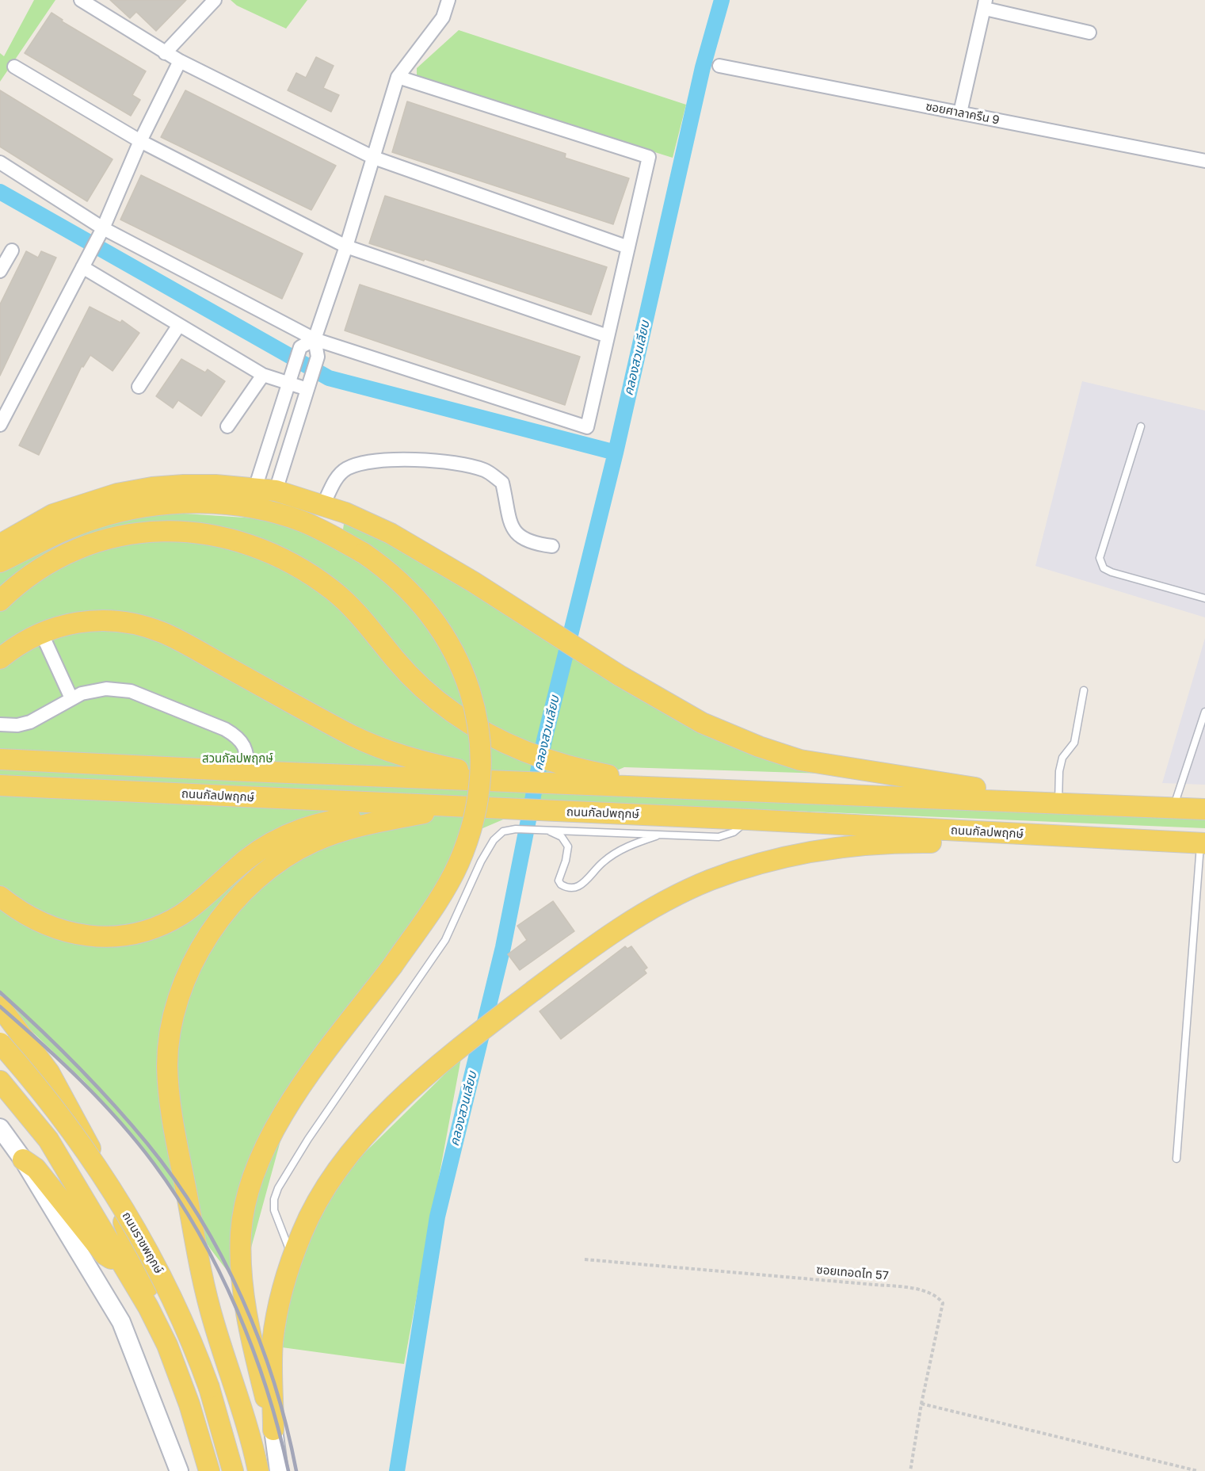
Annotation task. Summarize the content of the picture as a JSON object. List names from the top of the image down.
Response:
{
  "streets": {
    "main road": ["ถนนกัลปพฤกษ์", "ถนนราชพฤกษ์"],
    "street": ["ซอยศาลาครืน 9"],
    "path": ["ซอยเทอดไท 57"]
  },
  "water": ["คลองสวนเลียบ"],
  "parks": ["สวนกัลปพฤกษ์"]
}
